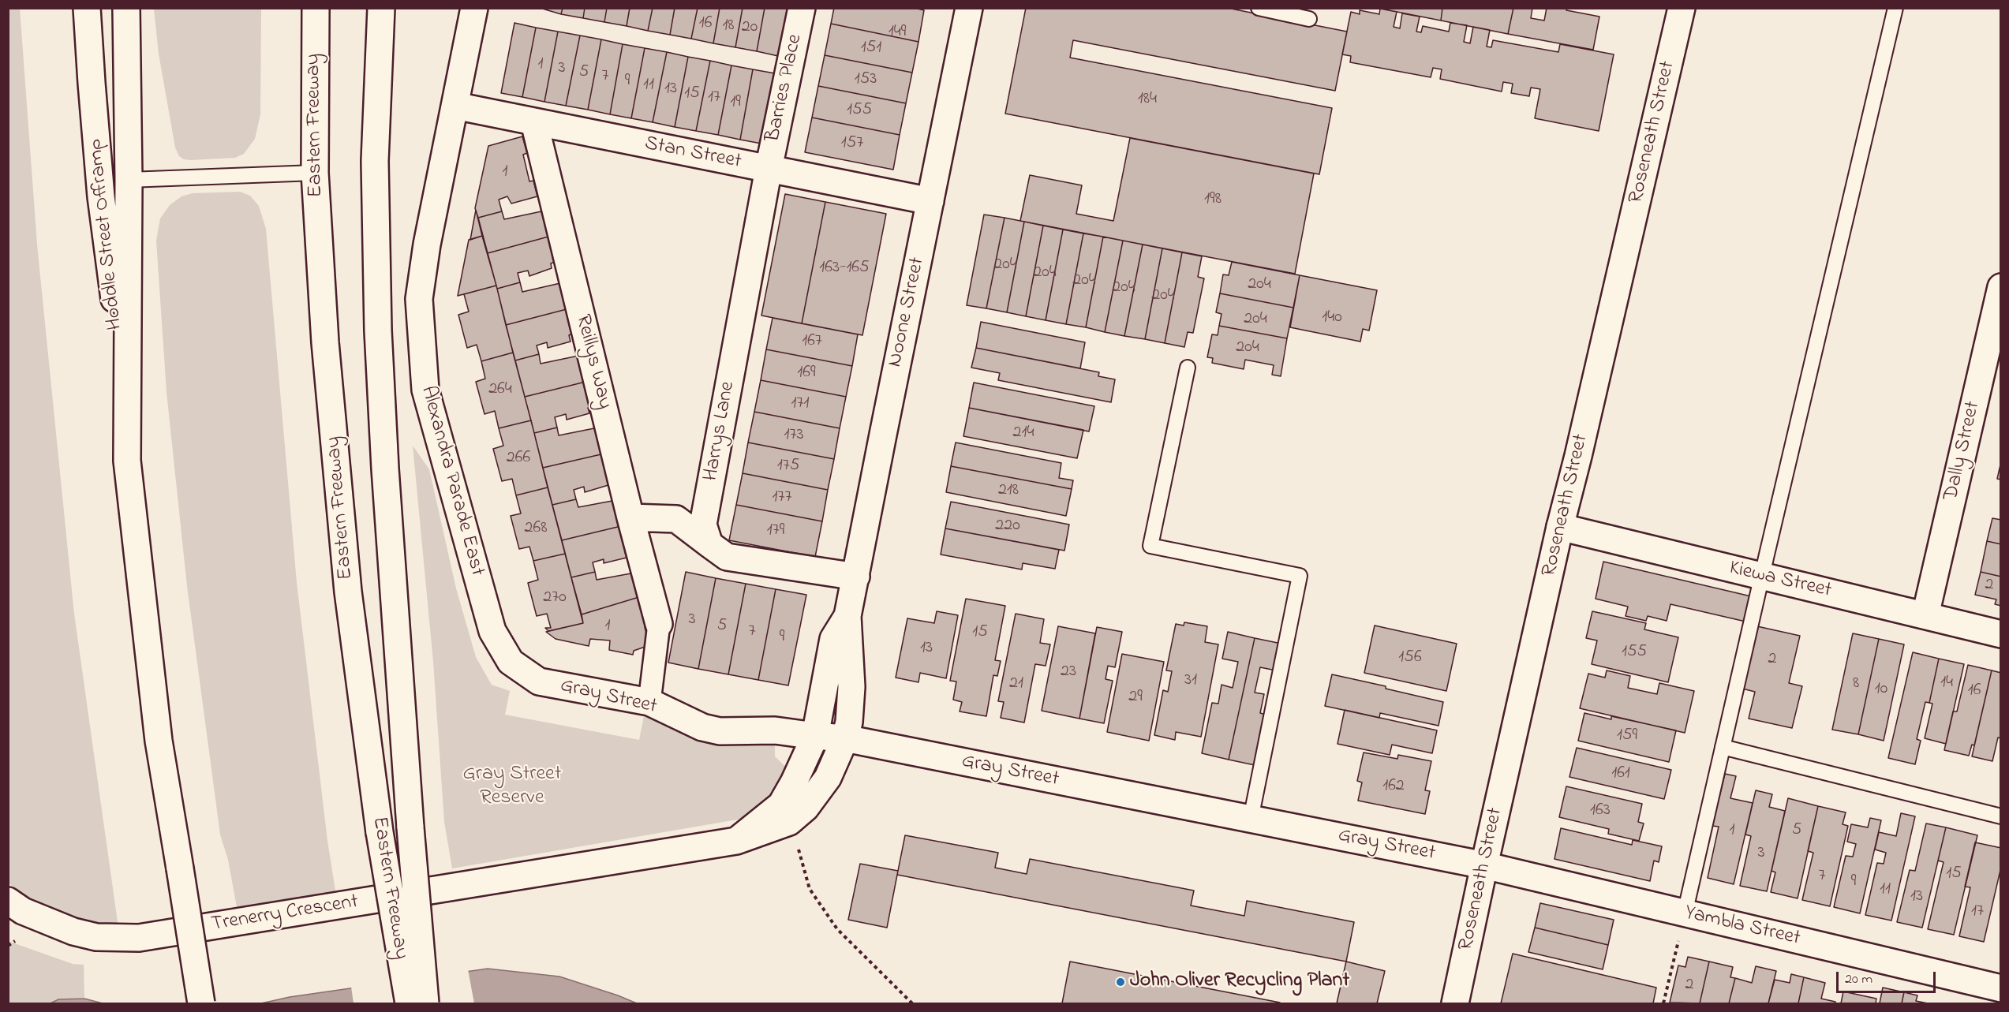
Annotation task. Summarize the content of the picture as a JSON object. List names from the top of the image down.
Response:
{
  "streets": {
    "main road": [
      "Barries Place",
      "Eastern Freeway",
      "Roseneath Street",
      "Stan Street",
      "Hoddle Street Offramp",
      "Noone Street",
      "Reillys Way",
      "Harrys Lane",
      "Dally Street",
      "Alexandra Parade East",
      "Kiewa Street",
      "Gray Street",
      "Trenerry Crescent",
      "Yambla Street"
    ]
  },
  "crossings": [
    ["Barries Place", "Stan Street"],
    ["Barries Place", "Harrys Lane"],
    ["Roseneath Street", "Kiewa Street"],
    ["Roseneath Street", "Gray Street"],
    ["Roseneath Street", "Yambla Street"],
    ["Stan Street", "Noone Street"],
    ["Stan Street", "Reillys Way"],
    ["Stan Street", "Harrys Lane"],
    ["Stan Street", "Alexandra Parade East"],
    ["Noone Street", "Gray Street"],
    ["Noone Street", "Trenerry Crescent"],
    ["Dally Street", "Kiewa Street"],
    ["Alexandra Parade East", "Gray Street"],
    ["Gray Street", "Trenerry Crescent"],
    ["Gray Street", "Yambla Street"]
  ],
  "parks": ["Gray Street Reserve"],
  "places": ["John Oliver Recycling Plant"],
  "house_numbers": [
    "16",
    "18",
    "20",
    "149",
    "151",
    "1",
    "3",
    "5",
    "7",
    "153",
    "9",
    "11",
    "13",
    "15",
    "17",
    "184",
    "19",
    "155",
    "157",
    "1",
    "198",
    "204",
    "163-165",
    "204",
    "204",
    "204",
    "204",
    "204",
    "140",
    "204",
    "167",
    "204",
    "169",
    "264",
    "171",
    "214",
    "173",
    "266",
    "175",
    "218",
    "177",
    "220",
    "268",
    "179",
    "2",
    "270",
    "3",
    "1",
    "5",
    "7",
    "15",
    "9",
    "13",
    "155",
    "156",
    "2",
    "23",
    "31",
    "14",
    "21",
    "8",
    "10",
    "16",
    "29",
    "159",
    "161",
    "162",
    "163",
    "1",
    "5",
    "3",
    "15",
    "7",
    "9",
    "11",
    "13",
    "17",
    "2"
  ],
  "scale_bar": "20 m"
}
